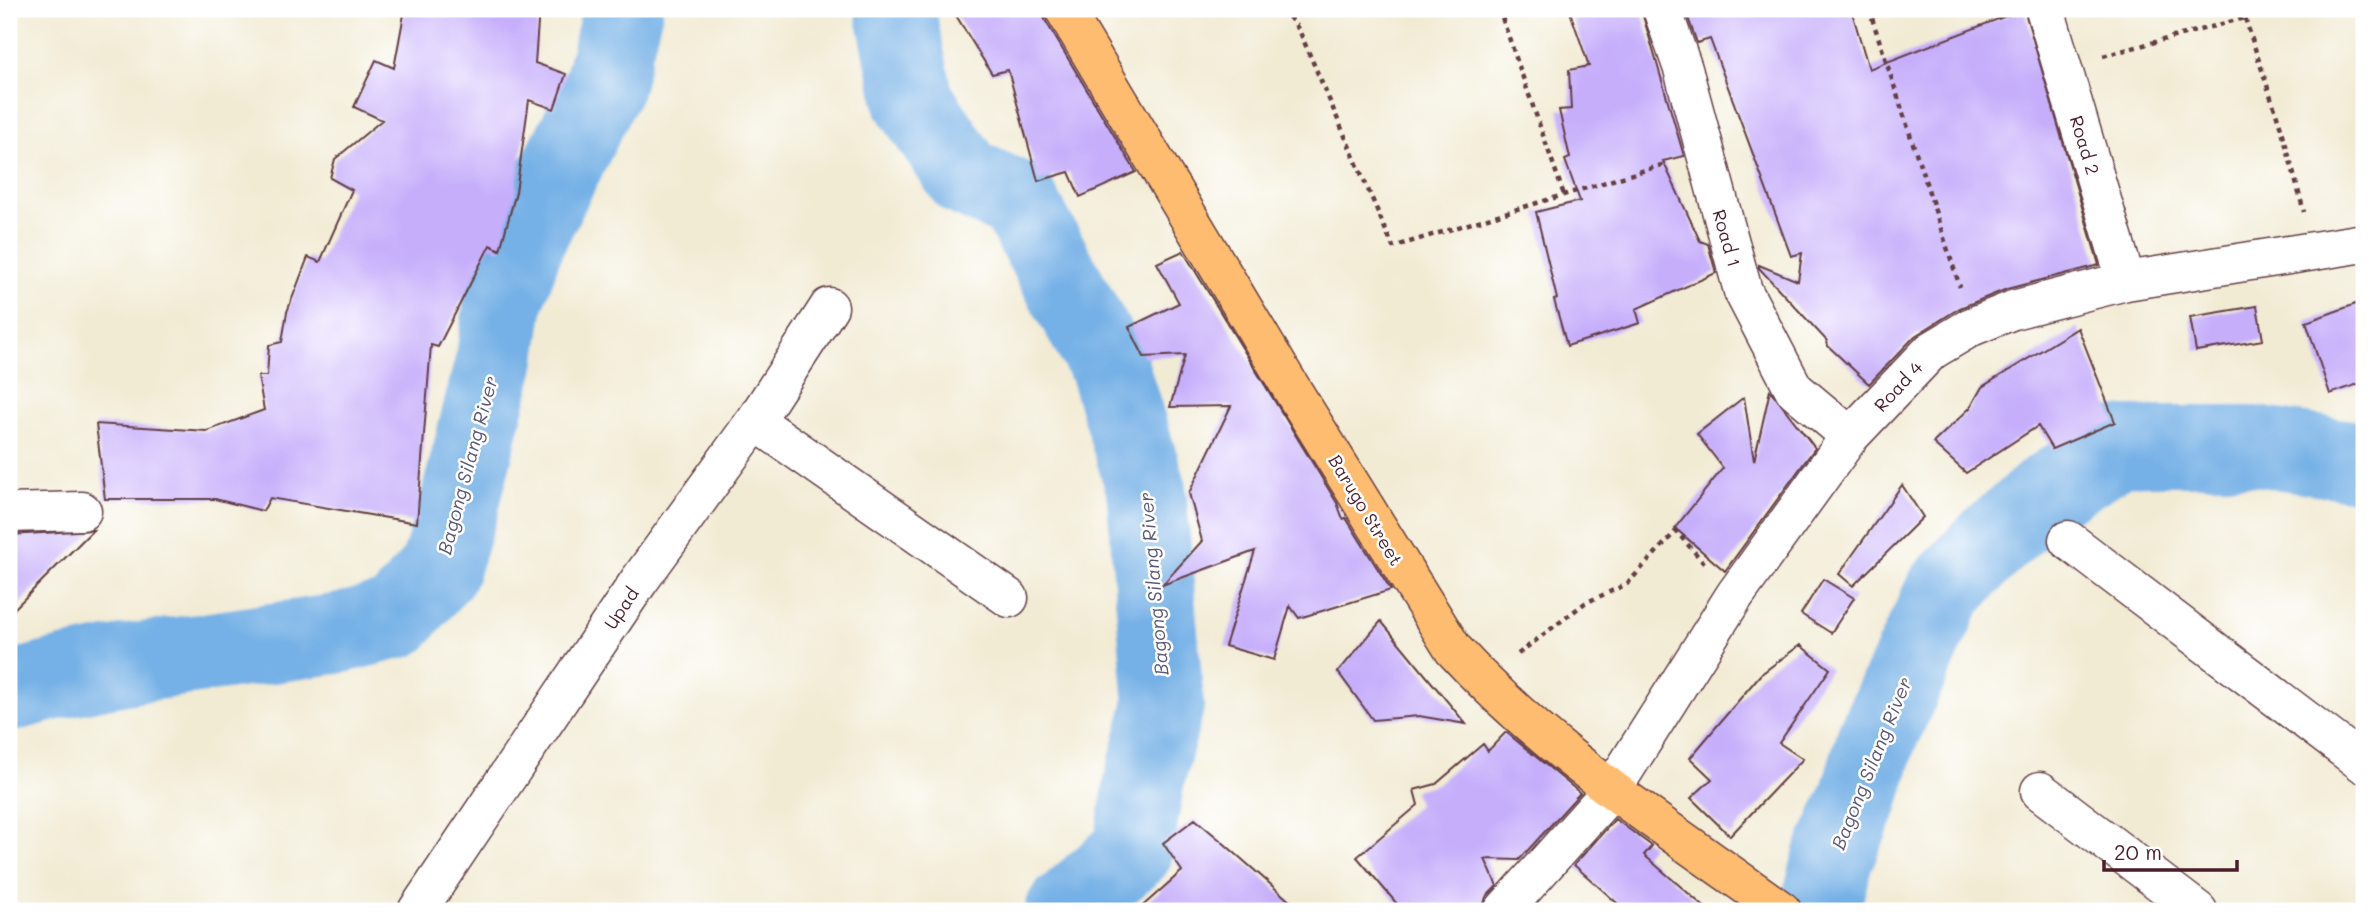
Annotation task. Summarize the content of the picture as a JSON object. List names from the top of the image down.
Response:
{
  "streets": {
    "main road": ["Barugo Street"],
    "street": [
      "Road 2",
      "Road 1",
      "Road 4",
      "Upad"
    ]
  },
  "crossings": [
    ["Road 2", "Road 4"],
    ["Road 1", "Road 4"],
    ["Road 4", "Barugo Street"]
  ],
  "water": ["Bagong Silang River"],
  "scale_bar": "20 m"
}
